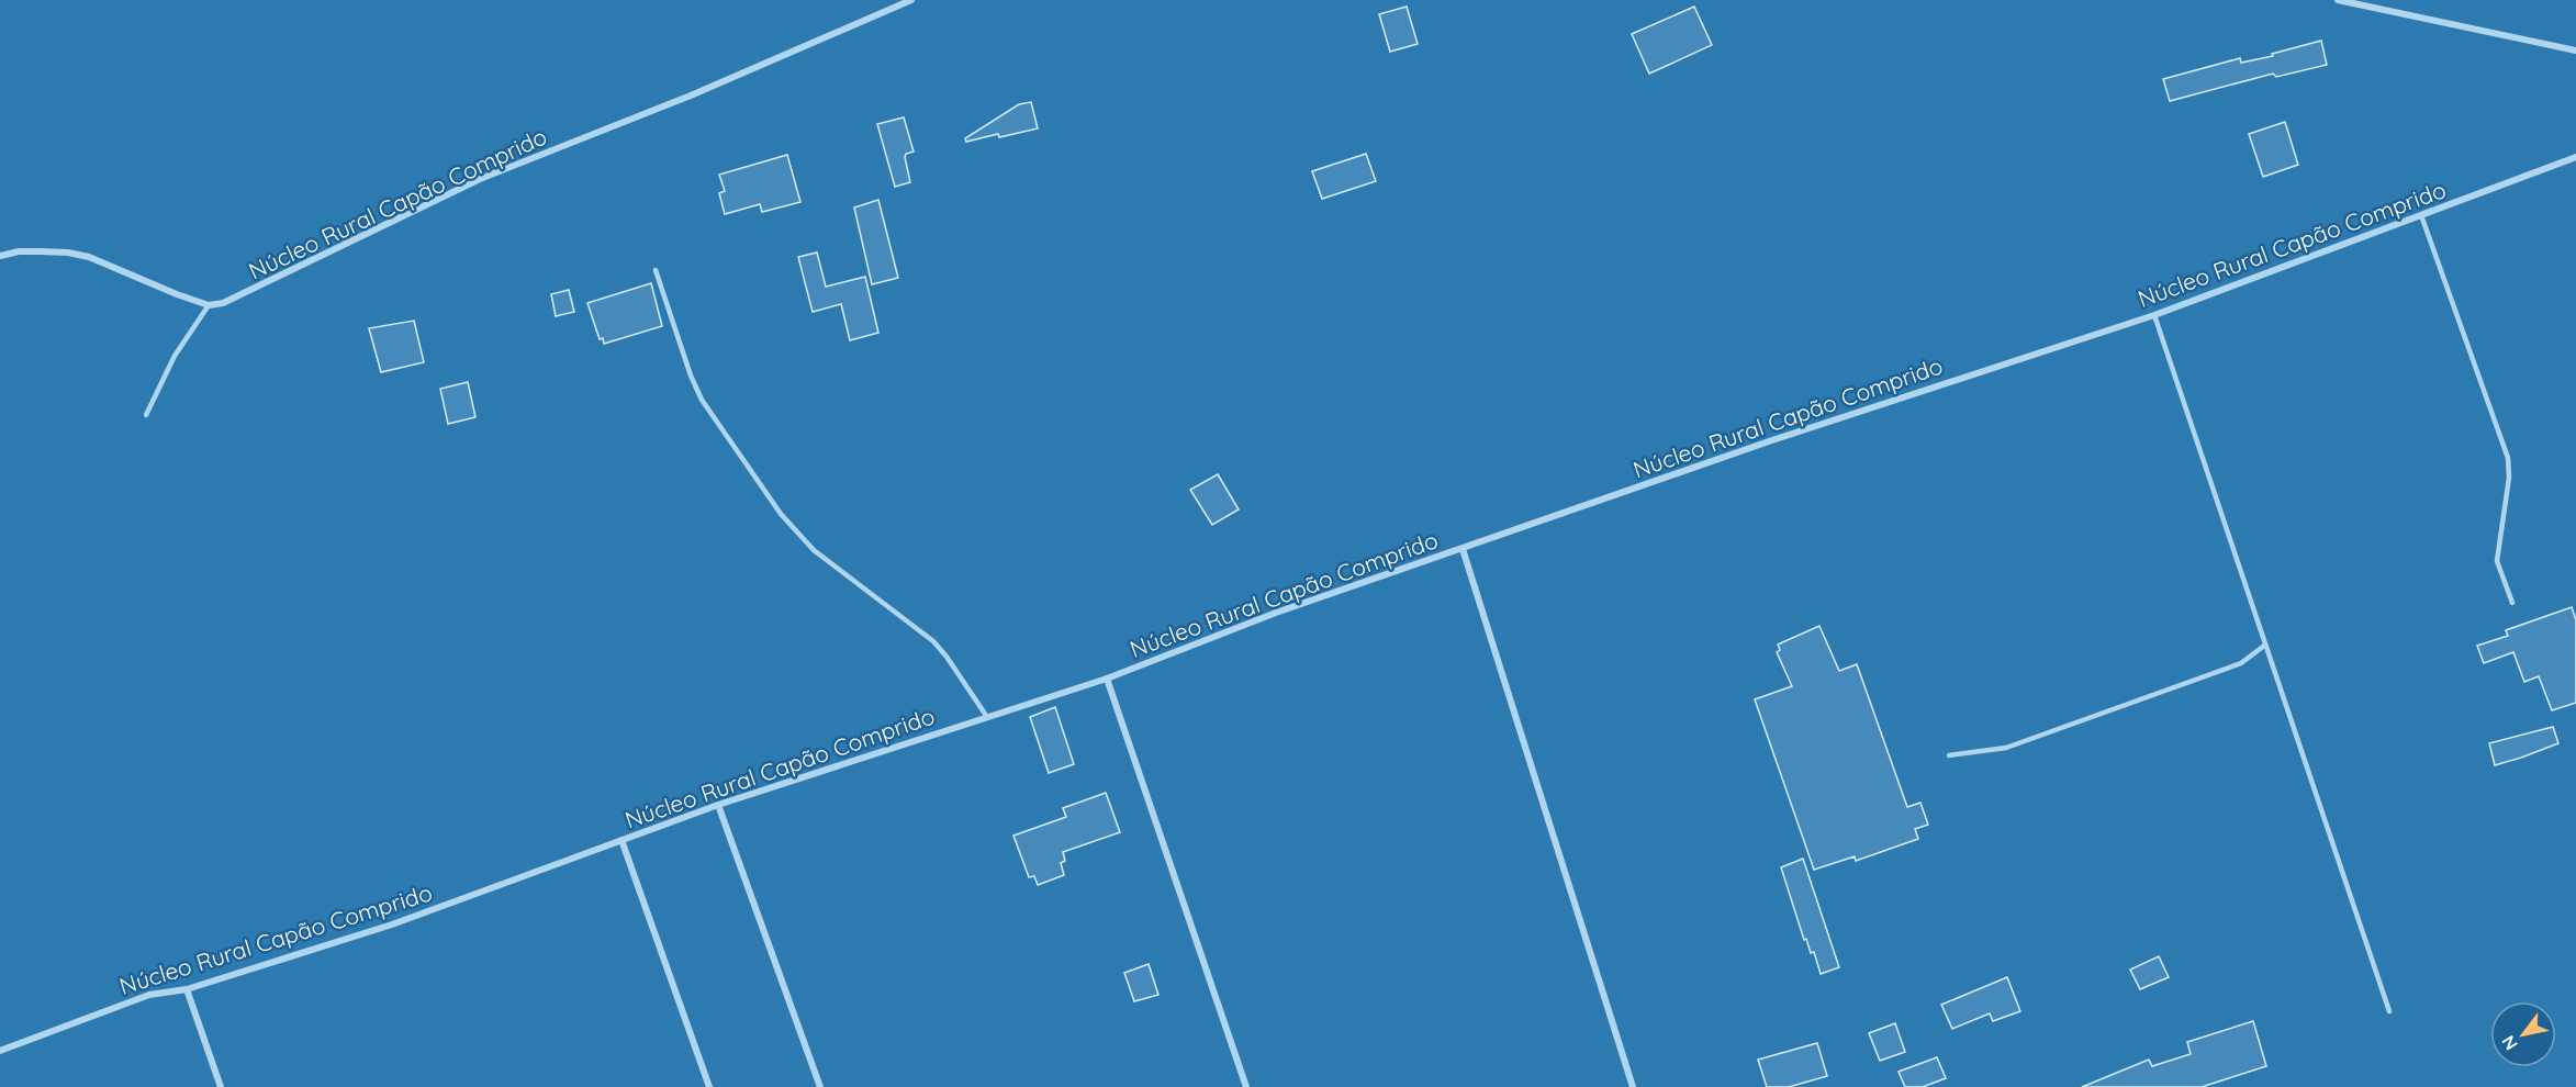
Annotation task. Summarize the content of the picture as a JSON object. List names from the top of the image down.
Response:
{
  "streets": {
    "street": ["Núcleo Rural Capão Comprido"]
  },
  "north": "bottom left"
}
